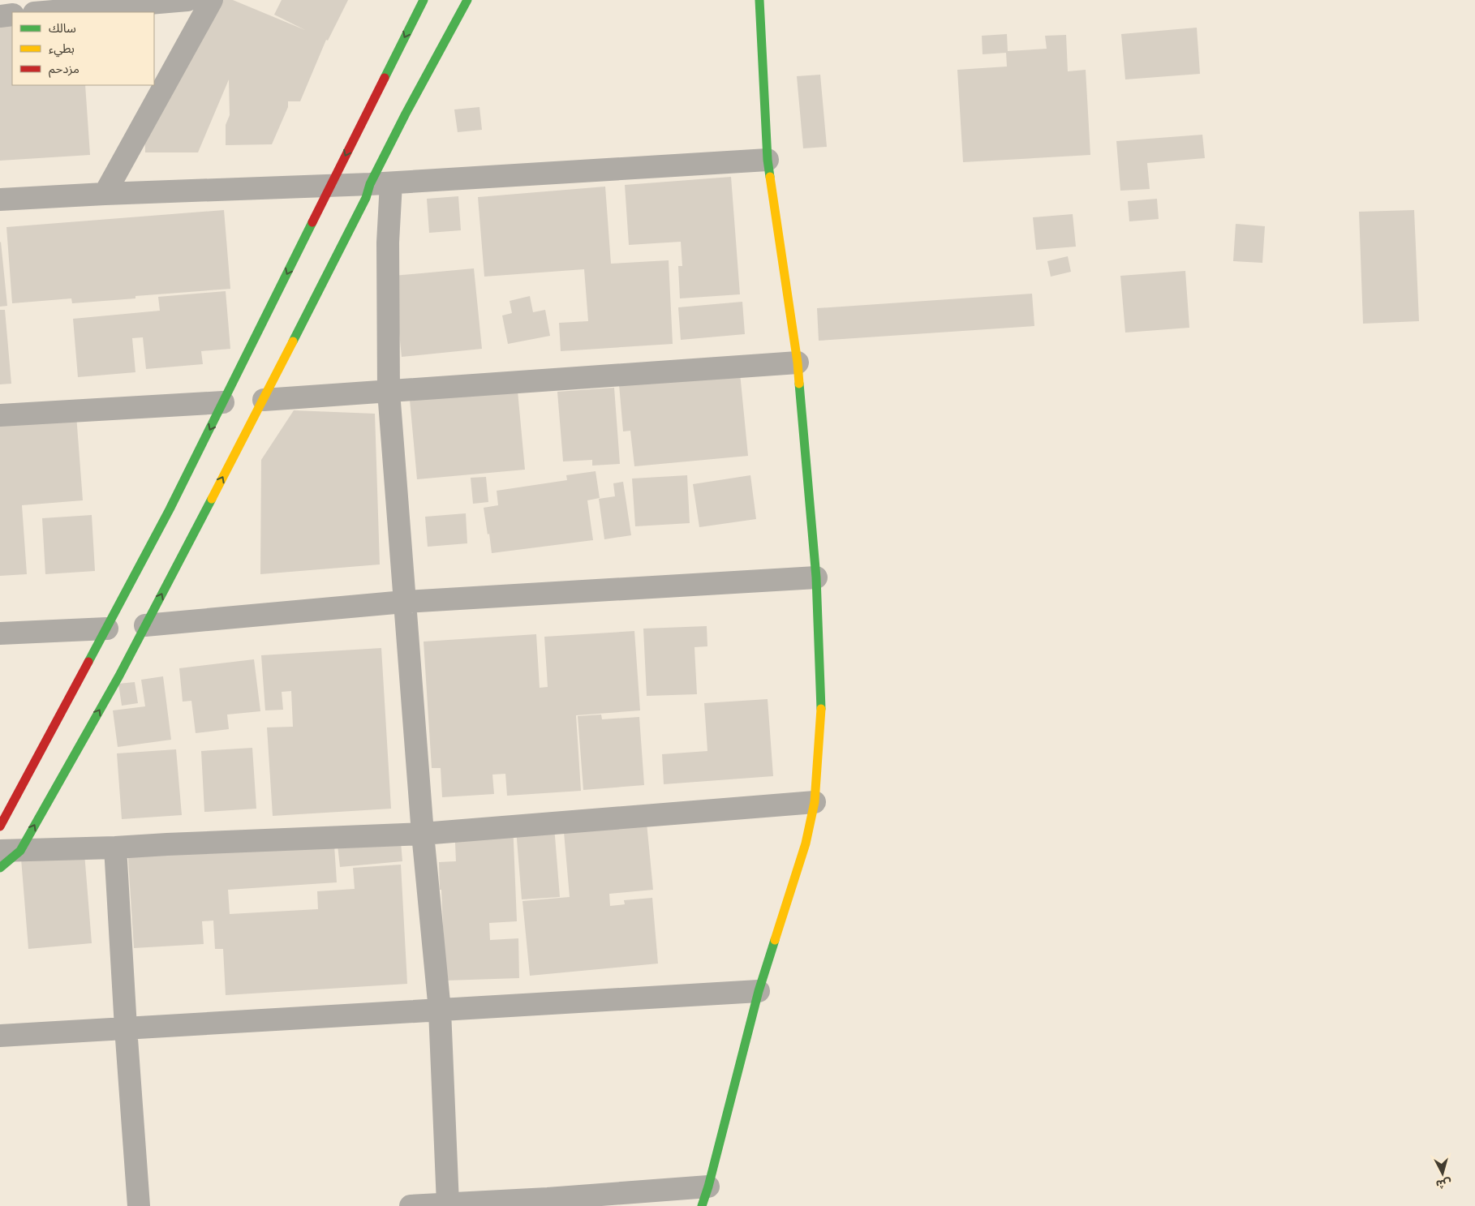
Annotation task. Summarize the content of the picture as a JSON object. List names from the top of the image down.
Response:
{
  "legend": ["سالك", "بطيء", "مزدحم"],
  "north": "bottom"
}
